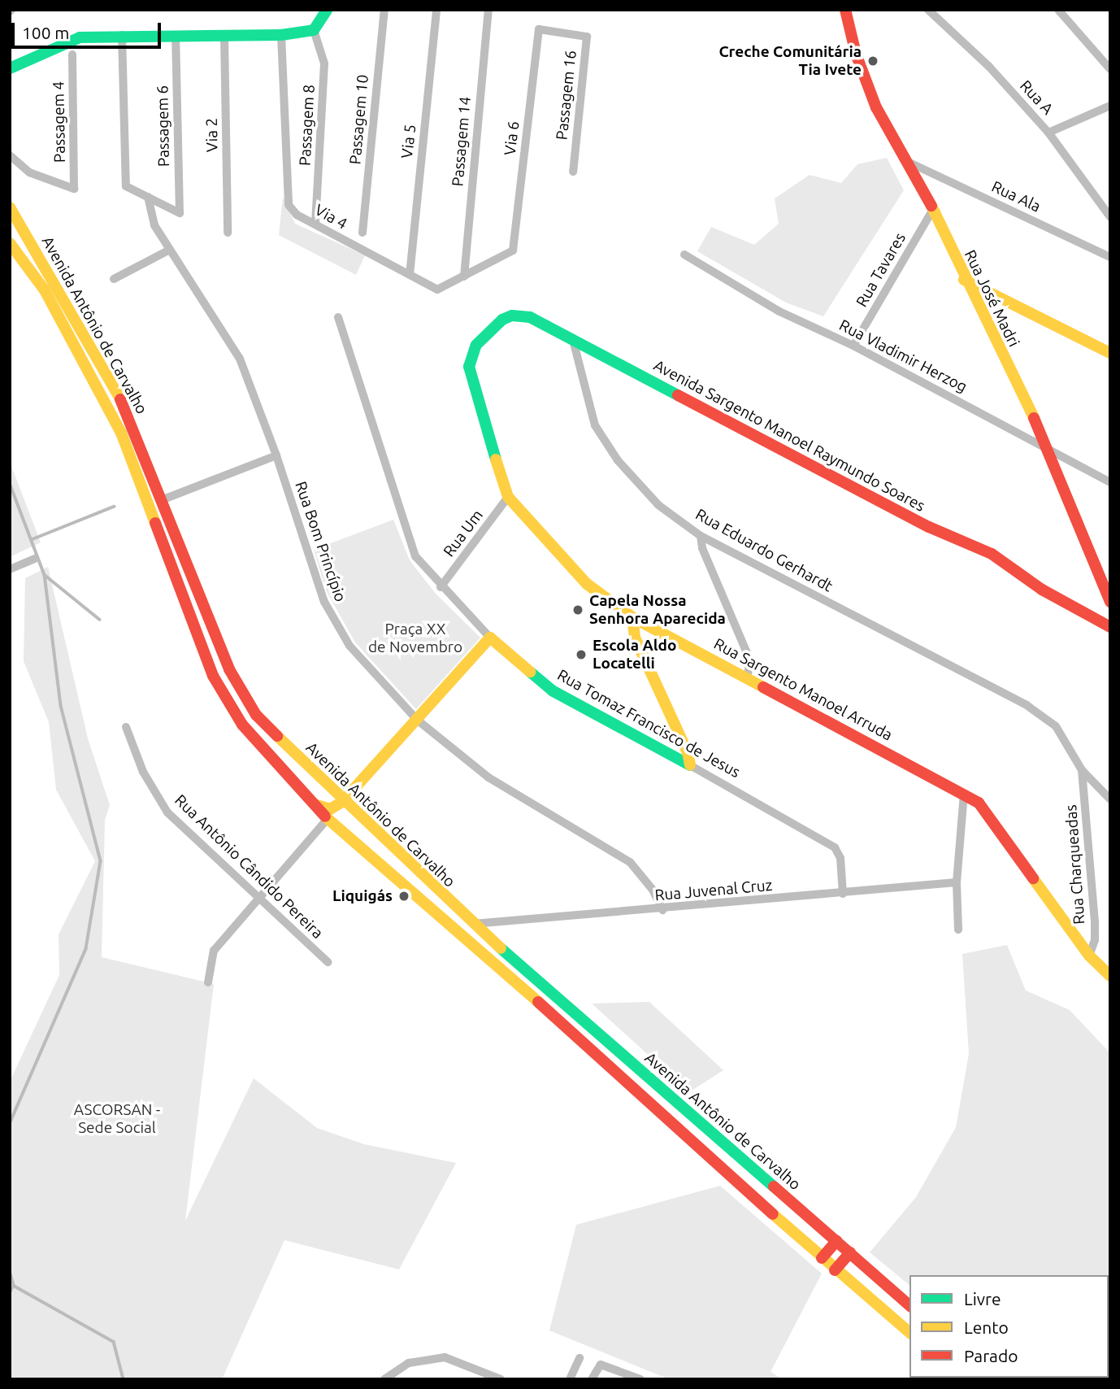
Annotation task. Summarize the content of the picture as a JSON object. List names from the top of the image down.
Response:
{
  "streets": {
    "street": [
      "Passagem 16",
      "Rua A",
      "Passagem 10",
      "Passagem 4",
      "Passagem 8",
      "Passagem 6",
      "Via 2",
      "Via 6",
      "Via 5",
      "Passagem 14",
      "Rua Ala",
      "Via 4",
      "Rua Tavares",
      "Rua José Madri",
      "Avenida Antônio de Carvalho",
      "Rua Vladimir Herzog",
      "Avenida Sargento Manoel Raymundo Soares",
      "Rua Um",
      "Rua Bom Princípio",
      "Rua Eduardo Gerhardt",
      "Rua Sargento Manoel Arruda",
      "Rua Tomaz Francisco de Jesus",
      "Rua Charqueadas",
      "Rua Antônio Cândido Pereira",
      "Rua Juvenal Cruz"
    ]
  },
  "crossings": [
    ["Passagem 16", "Via 6"],
    ["Passagem 8", "Via 4"],
    ["Passagem 6", "Rua Bom Princípio"],
    ["Via 6", "Via 4"],
    ["Via 5", "Via 4"],
    ["Passagem 14", "Via 4"],
    ["Rua Ala", "Rua José Madri"],
    ["Rua Tavares", "Rua José Madri"],
    ["Rua Tavares", "Rua Vladimir Herzog"],
    ["Rua José Madri", "Rua Vladimir Herzog"],
    ["Avenida Antônio de Carvalho", "Rua Juvenal Cruz"],
    ["Avenida Sargento Manoel Raymundo Soares", "Rua Eduardo Gerhardt"],
    ["Avenida Sargento Manoel Raymundo Soares", "Rua Sargento Manoel Arruda"],
    ["Rua Um", "Rua Sargento Manoel Arruda"],
    ["Rua Um", "Rua Tomaz Francisco de Jesus"],
    ["Rua Bom Princípio", "Rua Juvenal Cruz"],
    ["Rua Eduardo Gerhardt", "Rua Charqueadas"],
    ["Rua Sargento Manoel Arruda", "Rua Charqueadas"],
    ["Rua Tomaz Francisco de Jesus", "Rua Juvenal Cruz"]
  ],
  "parks": ["Praça XX de Novembro", "ASCORSAN - Sede Social"],
  "places": [
    "Creche Comunitária Tia Ivete",
    "Capela Nossa Senhora Aparecida",
    "Escola Aldo Locatelli",
    "Liquigás"
  ],
  "legend": ["Livre", "Lento", "Parado"],
  "scale_bar": "100 m"
}
